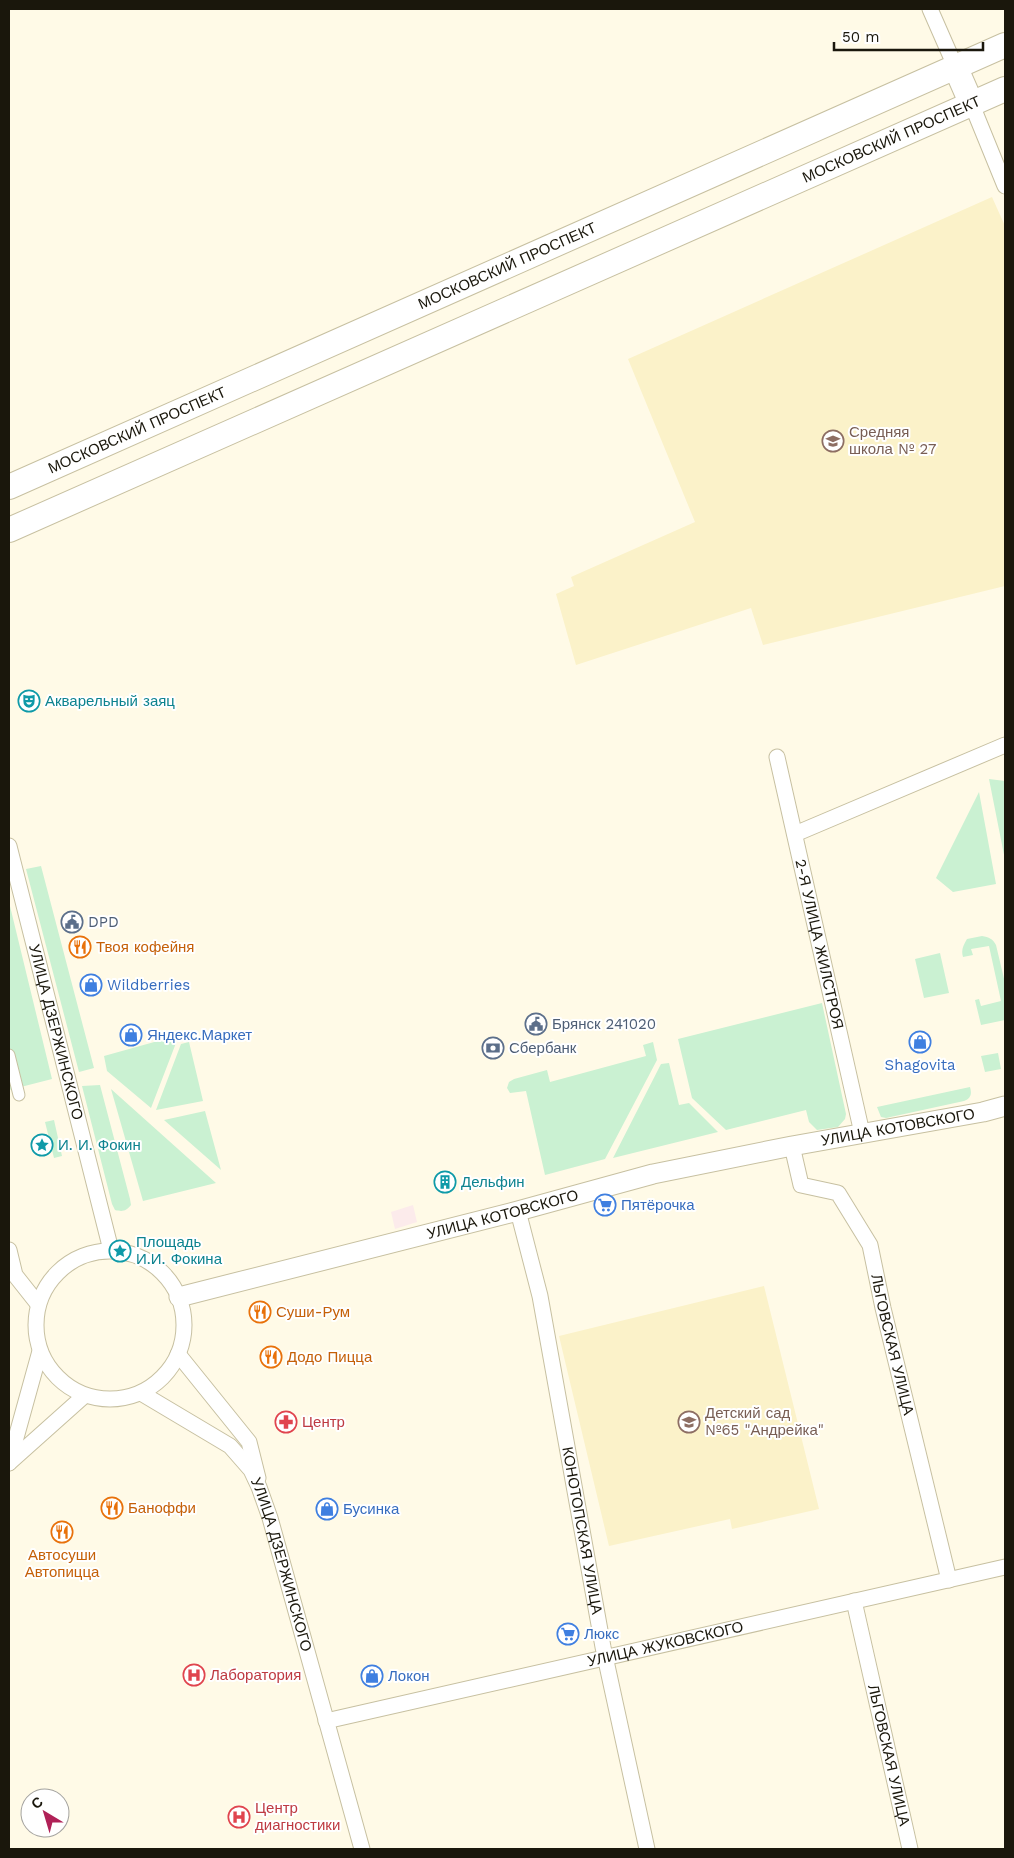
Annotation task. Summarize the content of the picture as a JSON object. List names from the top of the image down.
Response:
{
  "streets": {
    "main road": ["МОСКОВСКИЙ ПРОСПЕКТ"],
    "street": [
      "2-Я УЛИЦА ЖИЛСТРОЯ",
      "УЛИЦА ДЗЕРЖИНСКОГО",
      "УЛИЦА КОТОВСКОГО",
      "ЛЬГОВСКАЯ УЛИЦА",
      "КОНОТОПСКАЯ УЛИЦА",
      "УЛИЦА ЖУКОВСКОГО"
    ]
  },
  "crossings": [
    ["2-Я УЛИЦА ЖИЛСТРОЯ", "УЛИЦА КОТОВСКОГО"],
    ["УЛИЦА ДЗЕРЖИНСКОГО", "УЛИЦА КОТОВСКОГО"],
    ["УЛИЦА ДЗЕРЖИНСКОГО", "УЛИЦА ЖУКОВСКОГО"],
    ["УЛИЦА КОТОВСКОГО", "ЛЬГОВСКАЯ УЛИЦА"],
    ["УЛИЦА КОТОВСКОГО", "КОНОТОПСКАЯ УЛИЦА"],
    ["ЛЬГОВСКАЯ УЛИЦА", "УЛИЦА ЖУКОВСКОГО"],
    ["КОНОТОПСКАЯ УЛИЦА", "УЛИЦА ЖУКОВСКОГО"]
  ],
  "places": {
    "school or university": ["Средняя школа № 27", "Детский сад №65 \"Андрейка\""],
    "theatre": ["Акварельный заяц"],
    "public building": ["DPD", "Брянск 241020"],
    "restaurant": [
      "Твоя кофейня",
      "Суши-Рум",
      "Додо Пицца",
      "Баноффи",
      "Автосуши Автопицца"
    ],
    "shop": [
      "Wildberries",
      "Яндекс.Маркет",
      "Shagovita",
      "Бусинка",
      "Локон"
    ],
    "bank": ["Сбербанк"],
    "place": ["И. И. Фокин", "Площадь И.И. Фокина"],
    "building": ["Дельфин"],
    "supermarket": ["Пятёрочка", "Люкс"],
    "pharmacy": ["Центр"],
    "hospital": ["Лаборатория", "Центр диагностики"]
  },
  "scale_bar": "50 m",
  "north": "top left"
}
